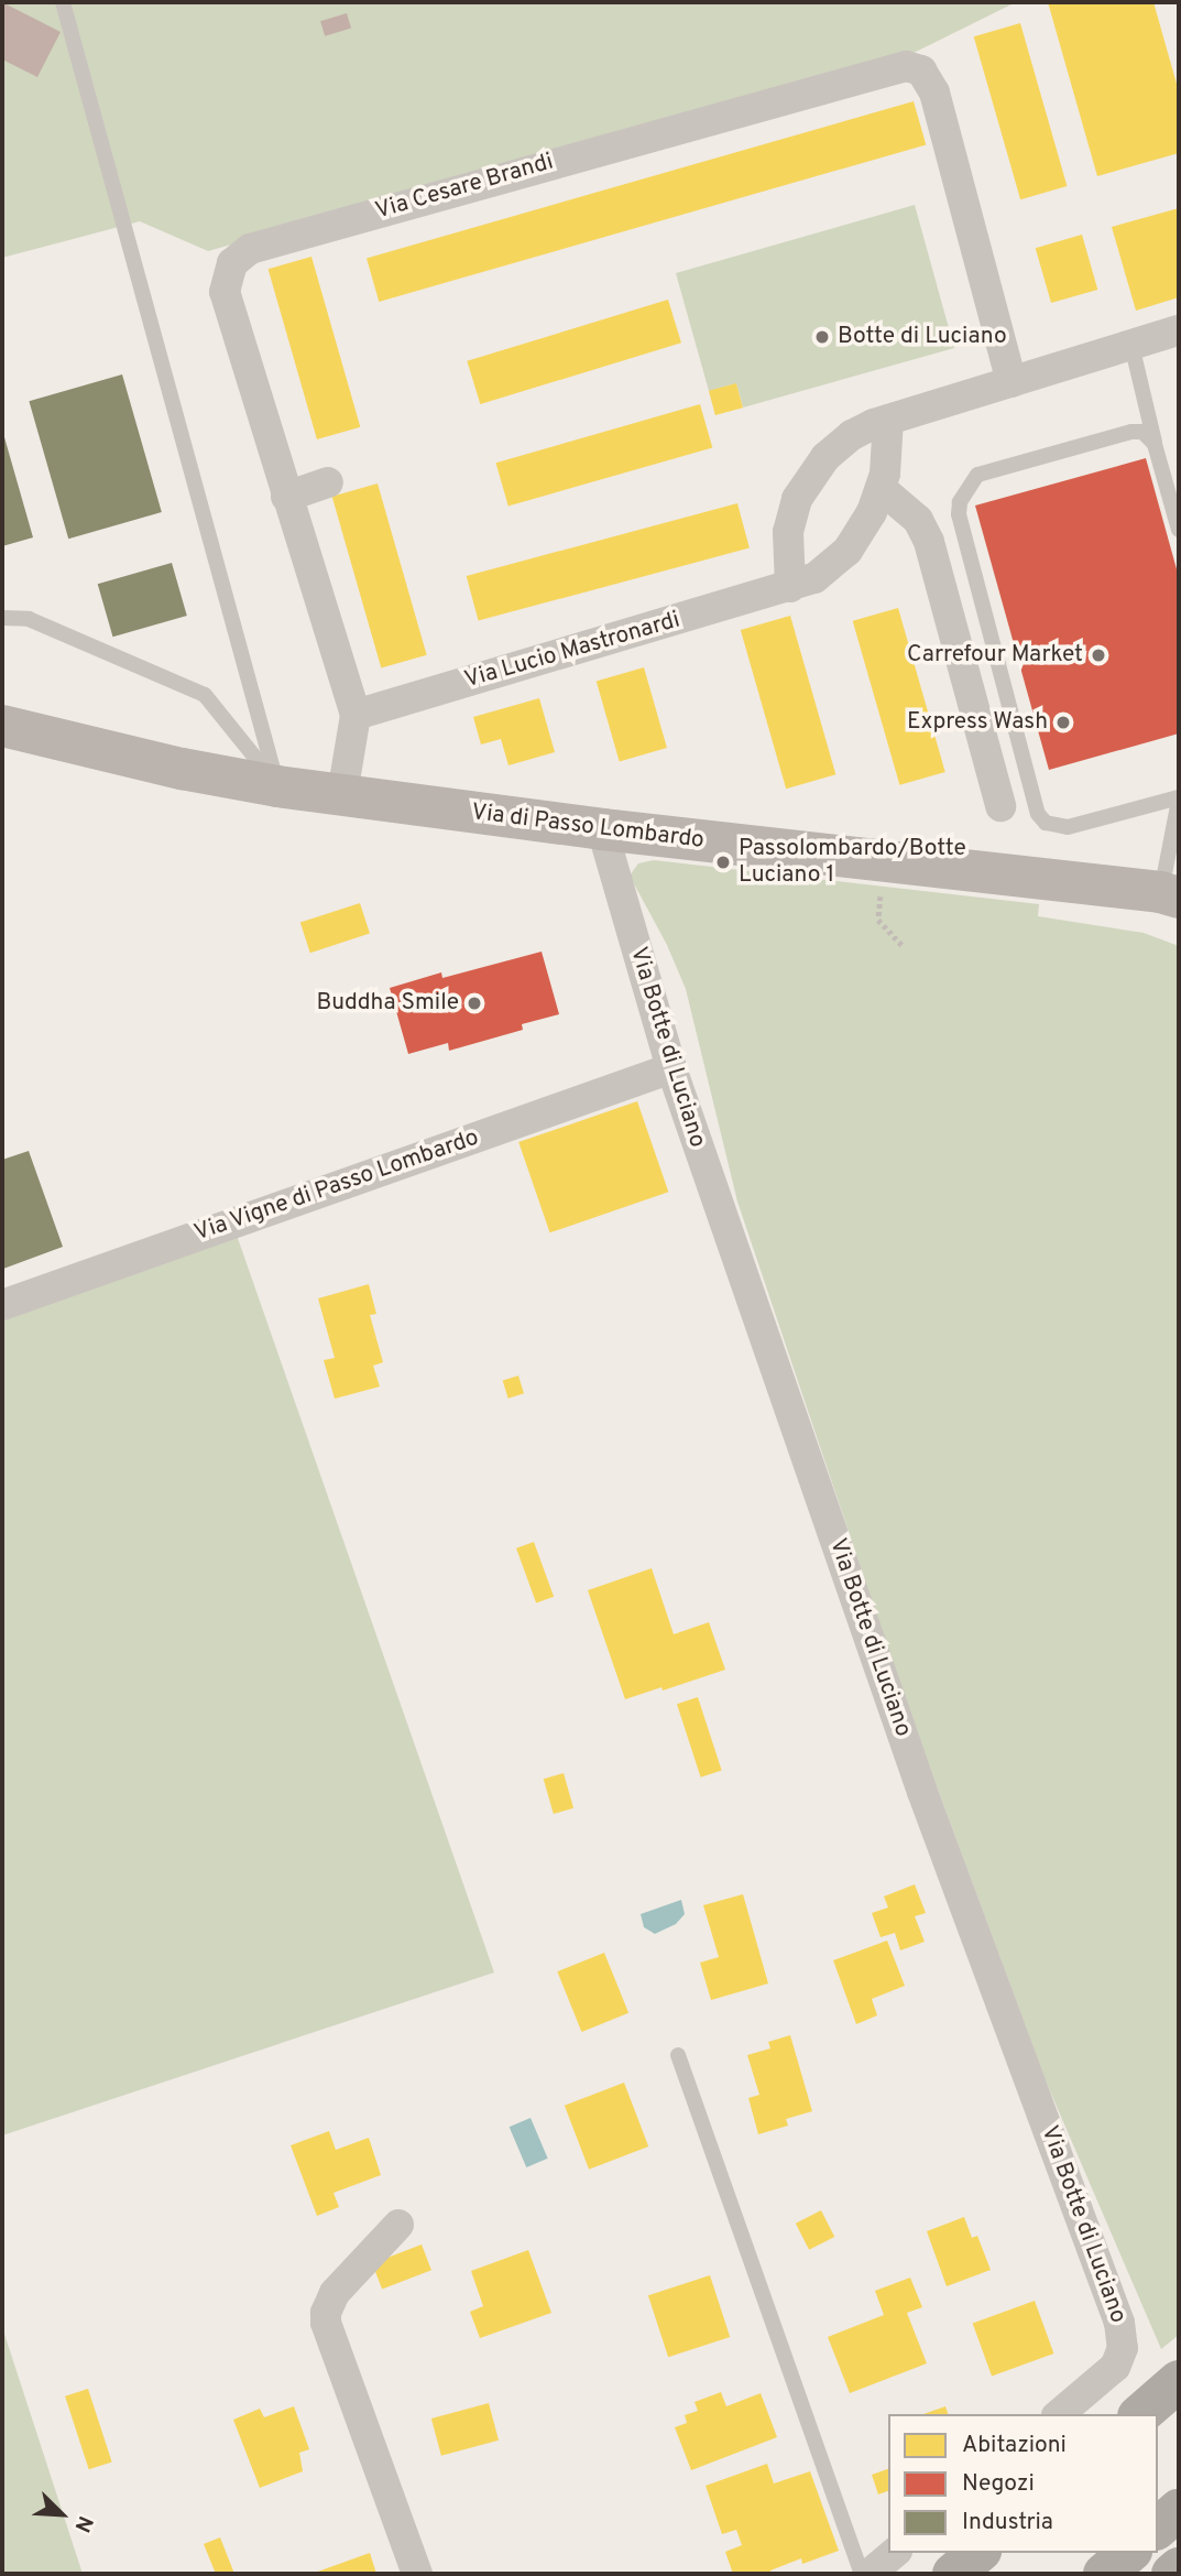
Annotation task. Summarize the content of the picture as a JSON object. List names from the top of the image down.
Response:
{
  "streets": {
    "street": [
      "Via Cesare Brandi",
      "Via Lucio Mastronardi",
      "Via di Passo Lombardo",
      "Via Botte di Luciano",
      "Via Vigne di Passo Lombardo"
    ]
  },
  "crossings": [
    ["Via Cesare Brandi", "Via Lucio Mastronardi"],
    ["Via Cesare Brandi", "Via di Passo Lombardo"],
    ["Via di Passo Lombardo", "Via Botte di Luciano"],
    ["Via Botte di Luciano", "Via Vigne di Passo Lombardo"]
  ],
  "places": [
    "Botte di Luciano",
    "Carrefour Market",
    "Express Wash",
    "Passolombardo/Botte Luciano 1",
    "Buddha Smile"
  ],
  "legend": ["Abitazioni", "Negozi", "Industria"],
  "north": "bottom right"
}
